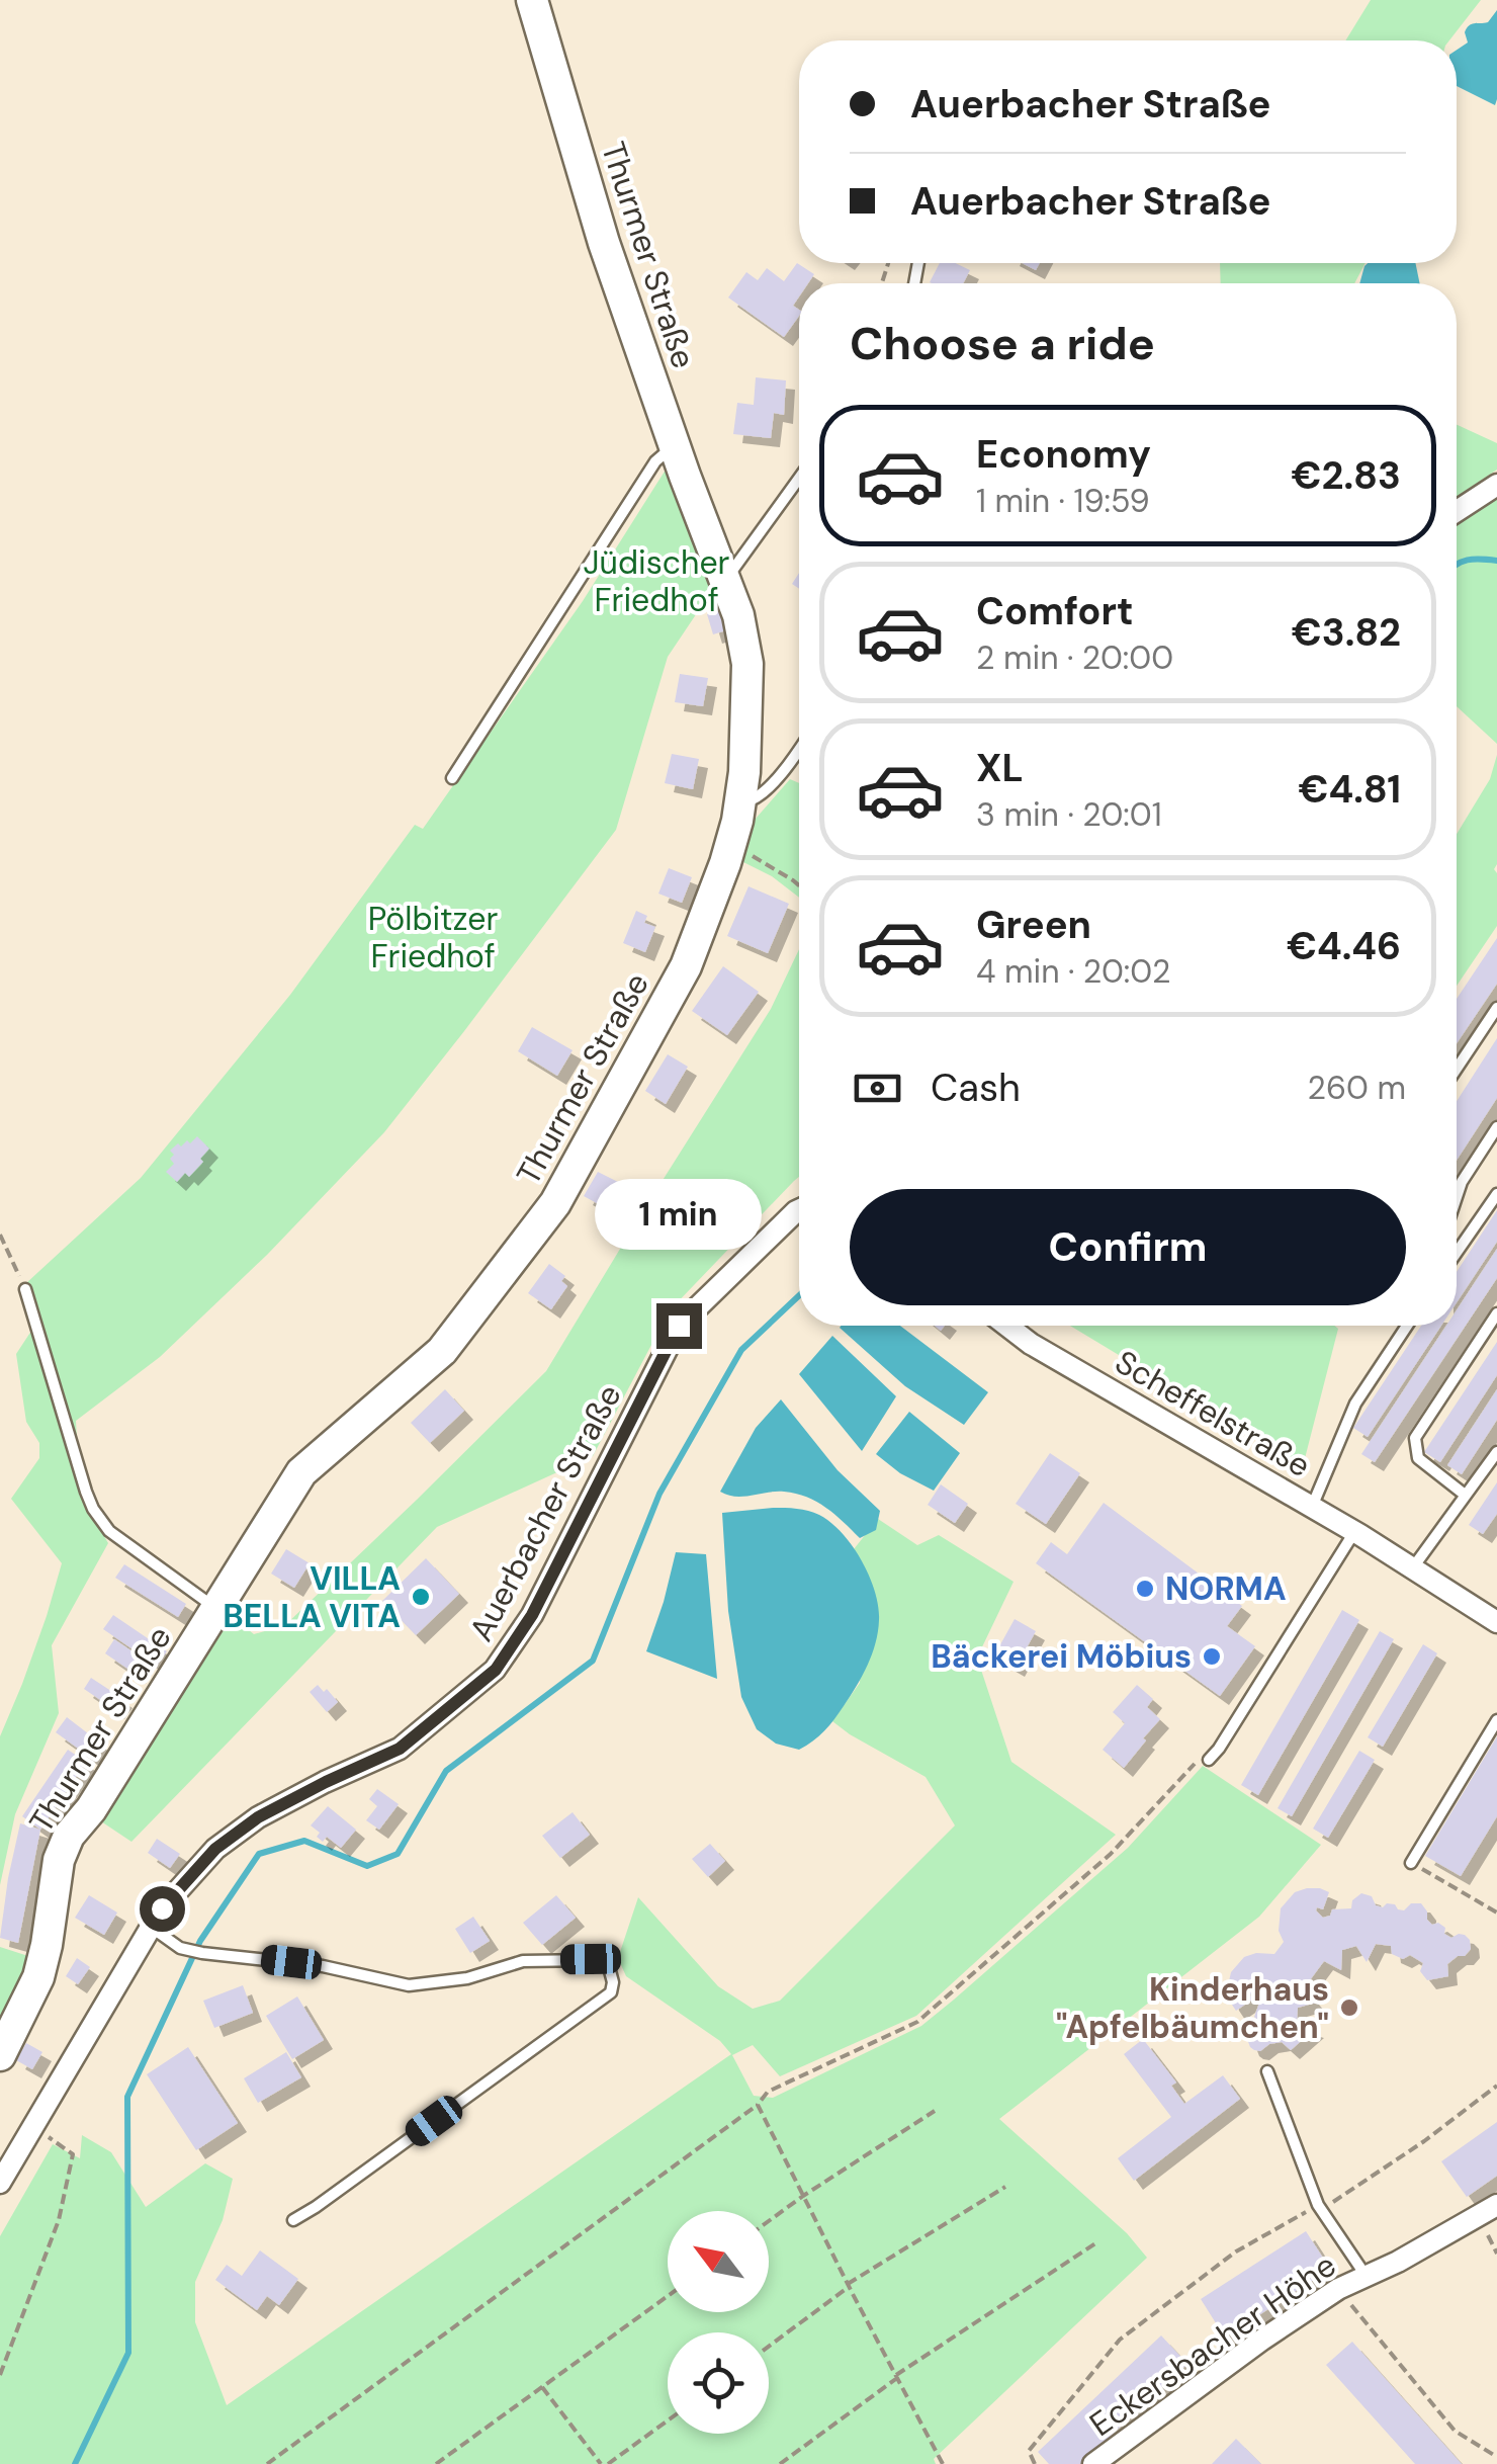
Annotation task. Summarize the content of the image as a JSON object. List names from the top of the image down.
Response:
{
  "streets": {
    "street": [
      "Thurmer Straße",
      "Scheffelstraße",
      "Auerbacher Straße",
      "Eckersbacher Höhe"
    ]
  },
  "parks": ["Jüdischer Friedhof", "Pölbitzer Friedhof"],
  "places": [
    "NORMA",
    "VILLA BELLA VITA",
    "Bäckerei Möbius",
    "Kinderhaus \"Apfelbäumchen\""
  ],
  "north": "top left",
  "page": {
    "banner": ["Auerbacher Straße", "Auerbacher Straße"],
    "heading": "Choose a ride",
    "list": [
      {
        "name": "Economy",
        "note": "1 min · 19:59",
        "value": "€2.83"
      },
      {
        "name": "Comfort",
        "note": "2 min · 20:00",
        "value": "€3.82"
      },
      {
        "name": "XL",
        "note": "3 min · 20:01",
        "value": "€4.81"
      },
      {
        "name": "Green",
        "note": "4 min · 20:02",
        "value": "€4.46"
      }
    ],
    "pay": ["Cash", "260 m"],
    "buttons": "Confirm",
    "bubble": "1 min"
  }
}
